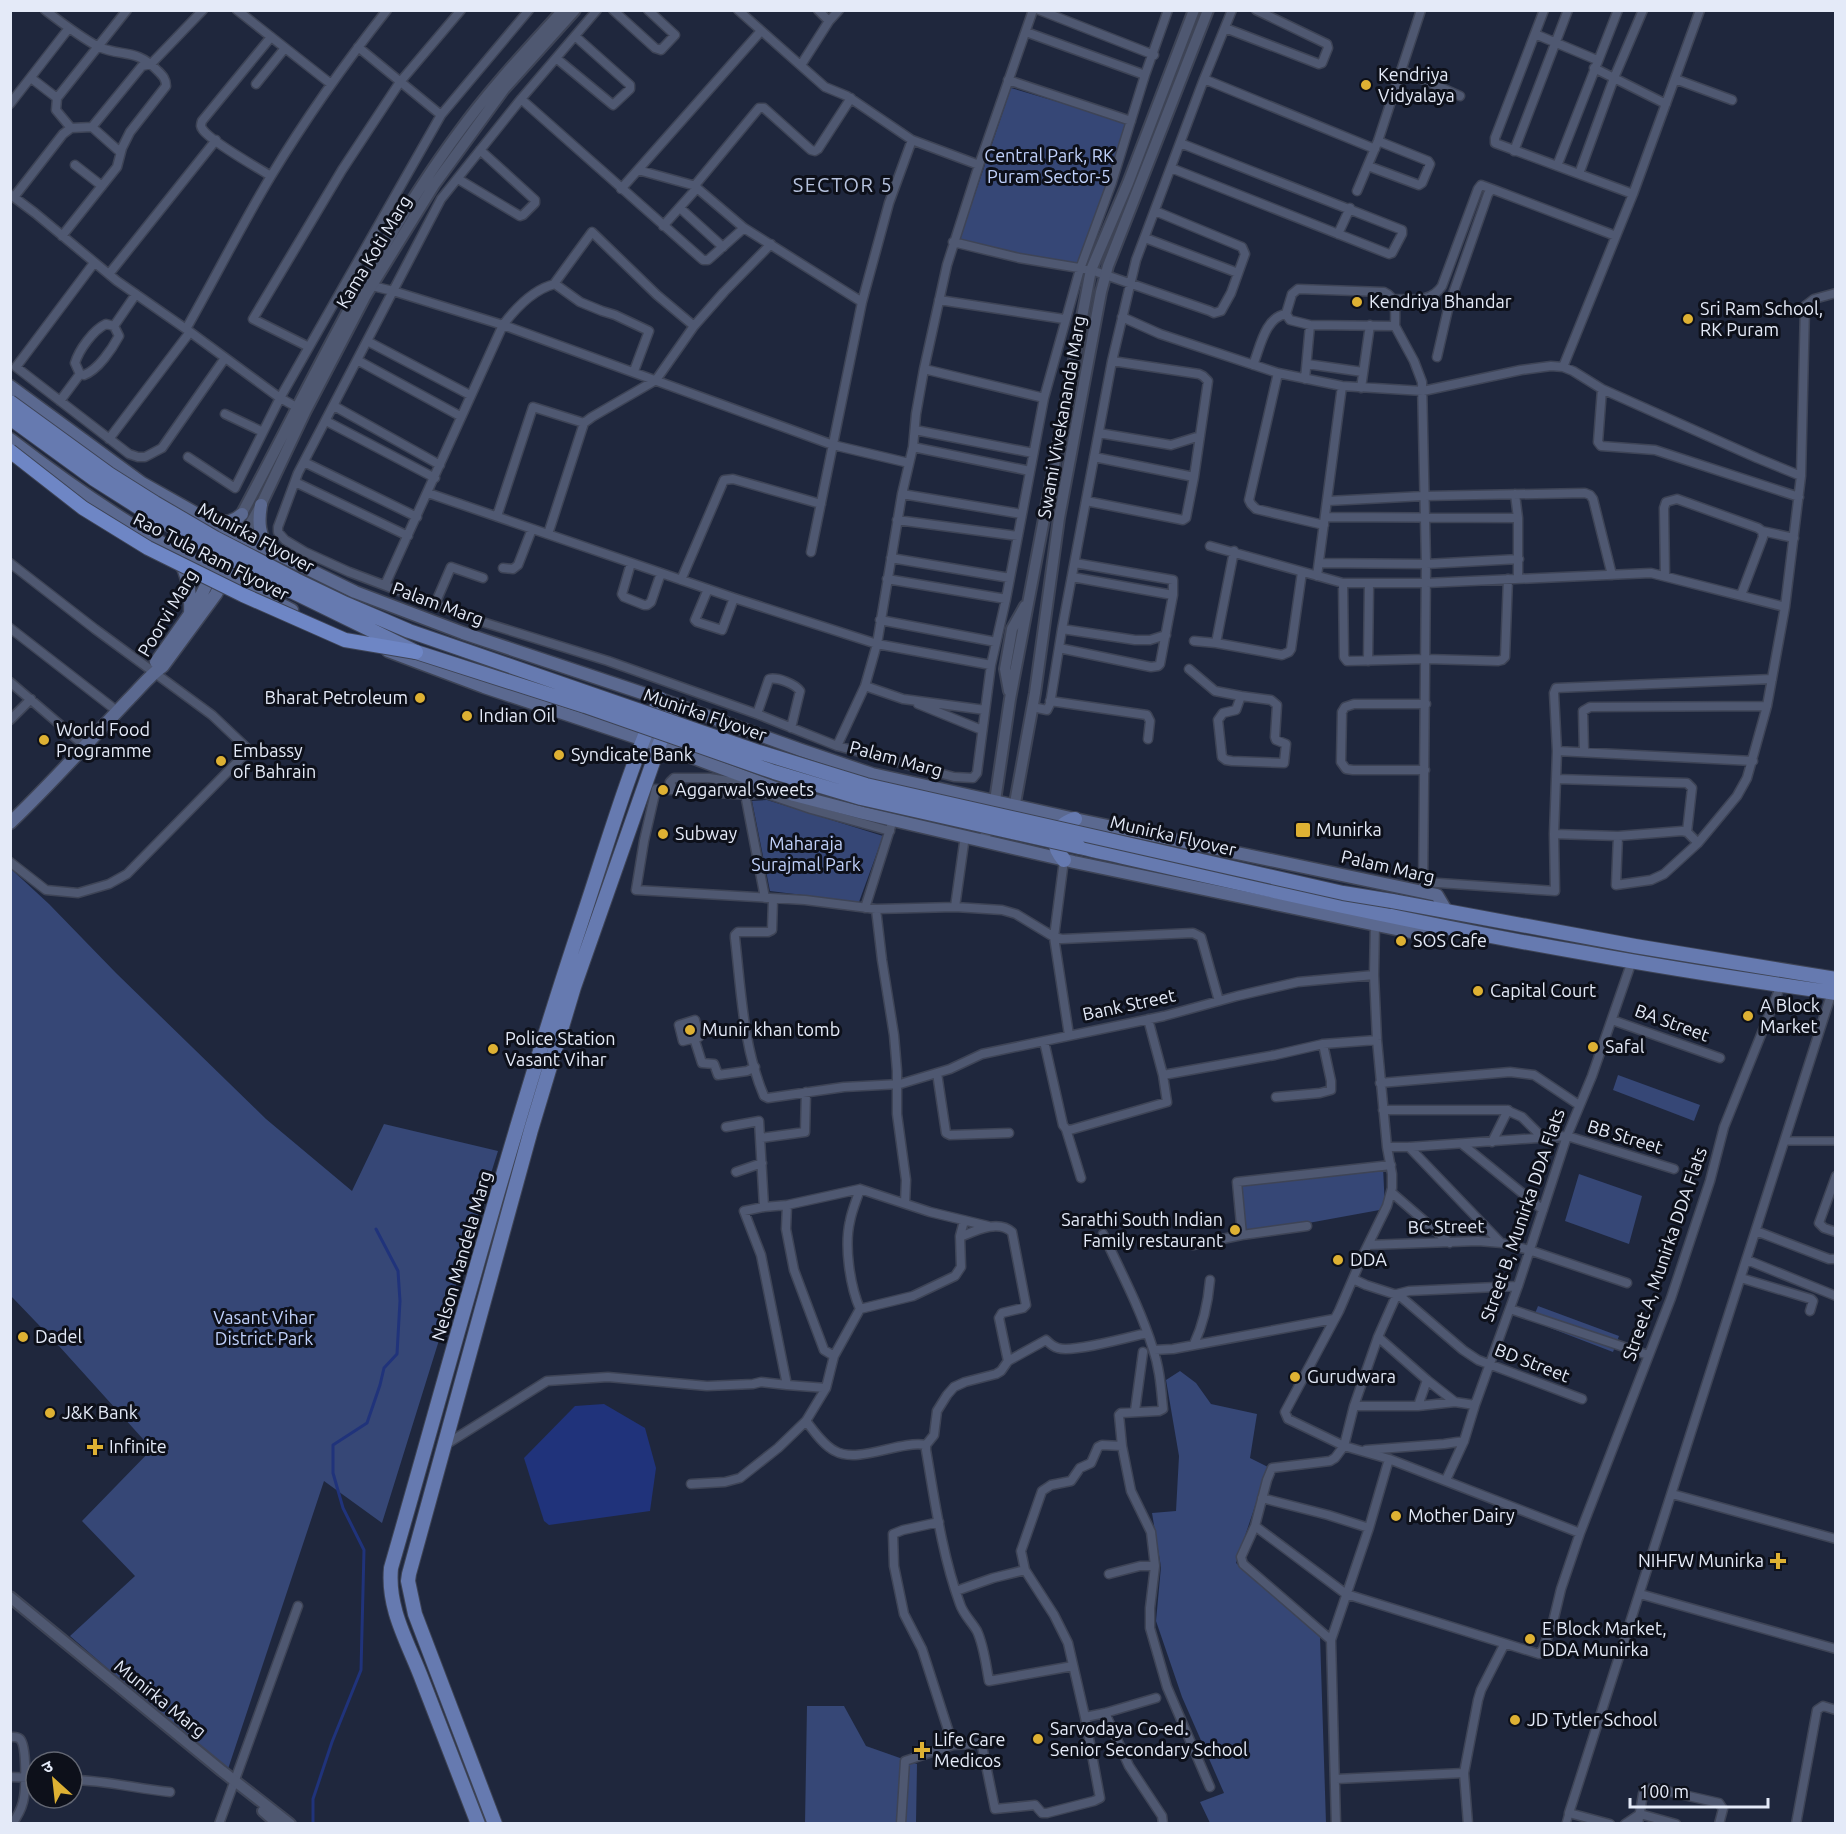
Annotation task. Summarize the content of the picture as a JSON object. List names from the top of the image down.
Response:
{
  "streets": {
    "highway": ["Rao Tula Ram Flyover"],
    "main road": [
      "Munirka Flyover",
      "Palam Marg",
      "Poorvi Marg",
      "Nelson Mandela Marg"
    ],
    "street": [
      "Kama Koti Marg",
      "Swami Vivekananda Marg",
      "Bank Street",
      "BA Street",
      "BB Street",
      "Street B, Munirka DDA Flats",
      "BC Street",
      "Street A, Munirka DDA Flats",
      "BD Street",
      "Munirka Marg"
    ]
  },
  "crossings": [
    ["Kama Koti Marg", "Palam Marg"],
    ["Kama Koti Marg", "Poorvi Marg"],
    ["Swami Vivekananda Marg", "Palam Marg"],
    ["Munirka Flyover", "Rao Tula Ram Flyover"],
    ["Munirka Flyover", "Palam Marg"],
    ["Palam Marg", "Poorvi Marg"],
    ["Palam Marg", "Nelson Mandela Marg"],
    ["BA Street", "Street B, Munirka DDA Flats"],
    ["BB Street", "Street B, Munirka DDA Flats"],
    ["Street B, Munirka DDA Flats", "BC Street"],
    ["Street B, Munirka DDA Flats", "BD Street"]
  ],
  "districts": ["SECTOR 5"],
  "parks": ["Central Park, RK Puram Sector-5", "Maharaja Surajmal Park", "Vasant Vihar District Park"],
  "places": {
    "other": [
      "Kendriya Vidyalaya",
      "Kendriya Bhandar",
      "Sri Ram School, RK Puram",
      "Bharat Petroleum",
      "Indian Oil",
      "World Food Programme",
      "Syndicate Bank",
      "Embassy of Bahrain",
      "Aggarwal Sweets",
      "Subway",
      "SOS Cafe",
      "Capital Court",
      "A Block Market",
      "Munir khan tomb",
      "Safal",
      "Police Station Vasant Vihar",
      "Sarathi South Indian Family restaurant",
      "DDA",
      "Dadel",
      "Gurudwara",
      "J&K Bank",
      "Mother Dairy",
      "E Block Market, DDA Munirka",
      "JD Tytler School",
      "Sarvodaya Co-ed. Senior Secondary School"
    ],
    "transit": ["Munirka"],
    "health": ["Infinite", "NIHFW Munirka", "Life Care Medicos"]
  },
  "scale_bar": "100 m",
  "north": "top left"
}
